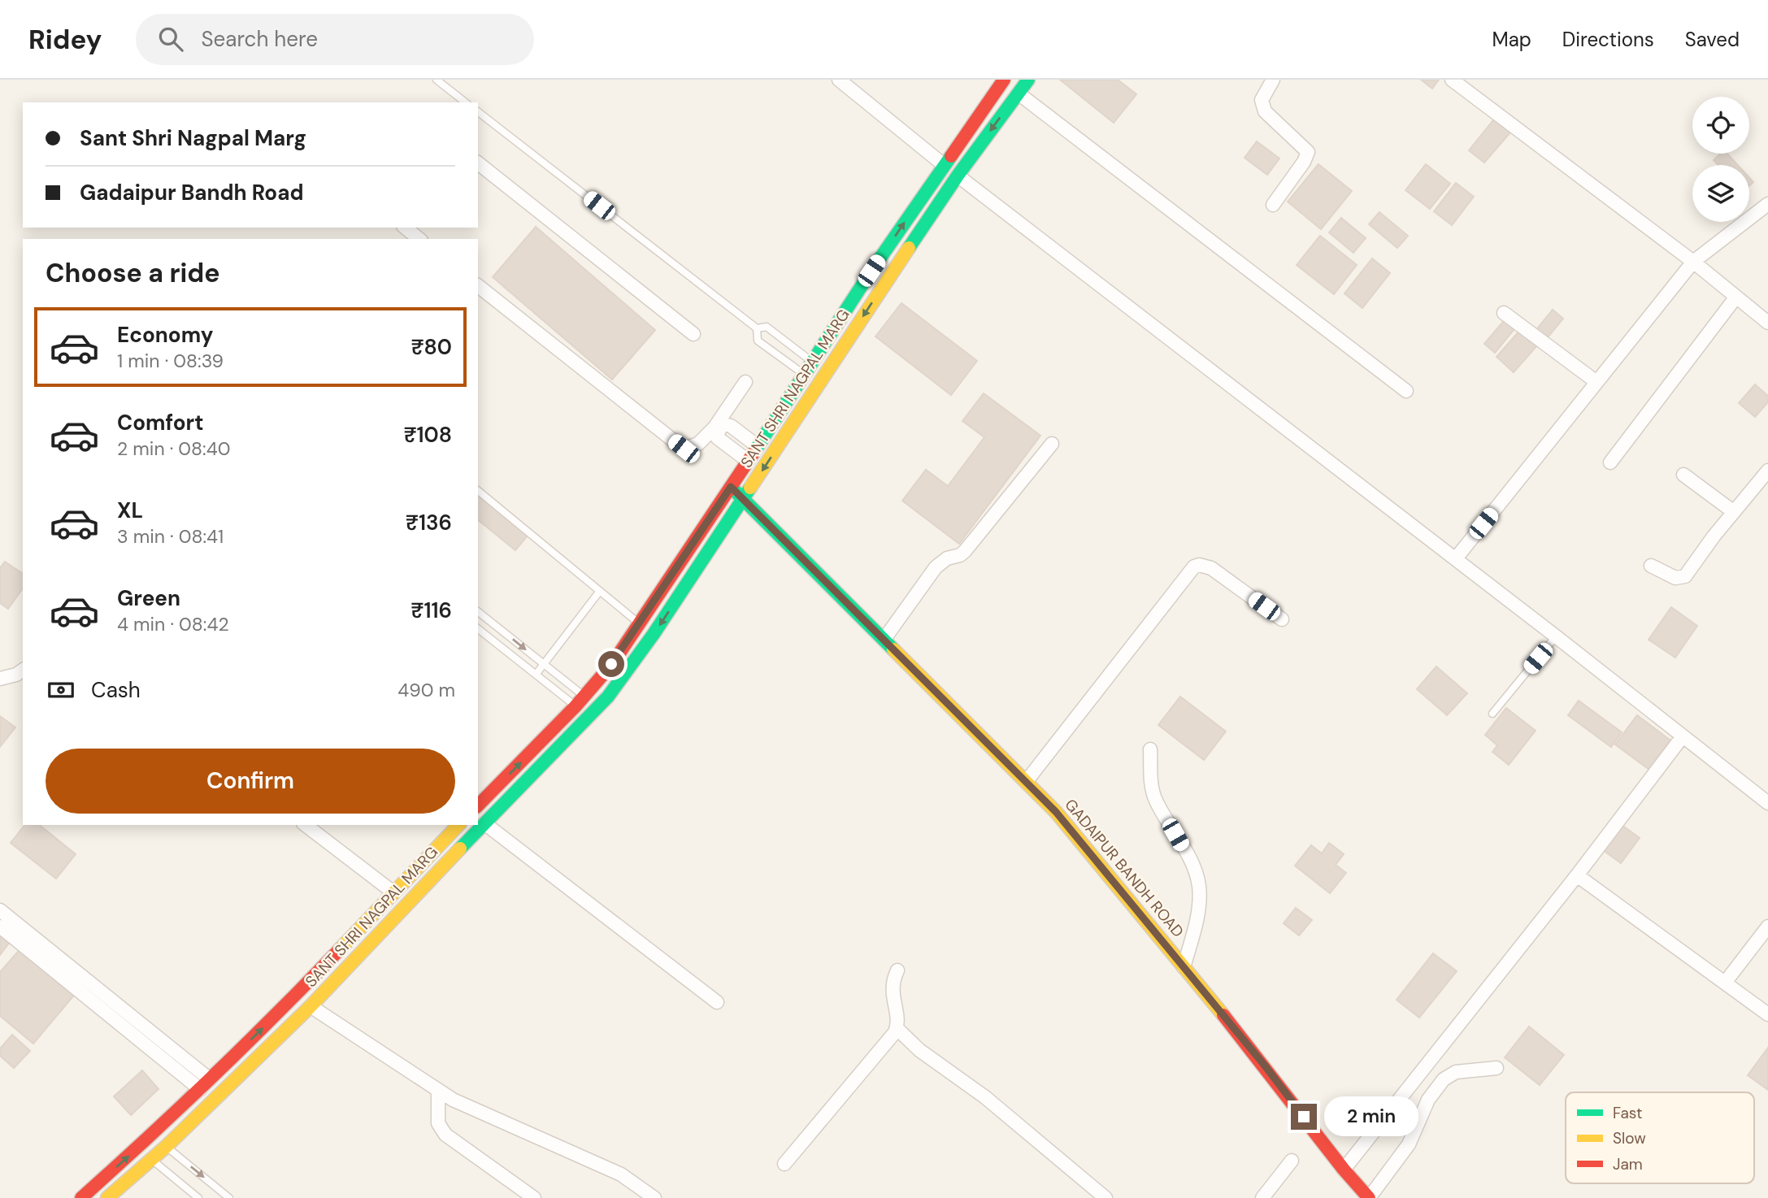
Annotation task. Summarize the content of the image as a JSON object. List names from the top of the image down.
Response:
{
  "streets": {
    "main road": ["SANT SHRI NAGPAL MARG", "GADAIPUR BANDH ROAD"]
  },
  "crossings": [
    ["SANT SHRI NAGPAL MARG", "GADAIPUR BANDH ROAD"]
  ],
  "legend": ["Fast", "Slow", "Jam"],
  "page": {
    "header": "Ridey",
    "search": "Search here",
    "nav": ["Map", "Directions", "Saved"],
    "banner": ["Sant Shri Nagpal Marg", "Gadaipur Bandh Road"],
    "heading": "Choose a ride",
    "list": [
      {
        "name": "Economy",
        "note": "1 min · 08:39",
        "value": "₹80"
      },
      {
        "name": "Comfort",
        "note": "2 min · 08:40",
        "value": "₹108"
      },
      {
        "name": "XL",
        "note": "3 min · 08:41",
        "value": "₹136"
      },
      {
        "name": "Green",
        "note": "4 min · 08:42",
        "value": "₹116"
      }
    ],
    "pay": ["Cash", "490 m"],
    "buttons": "Confirm",
    "bubble": "2 min"
  }
}
